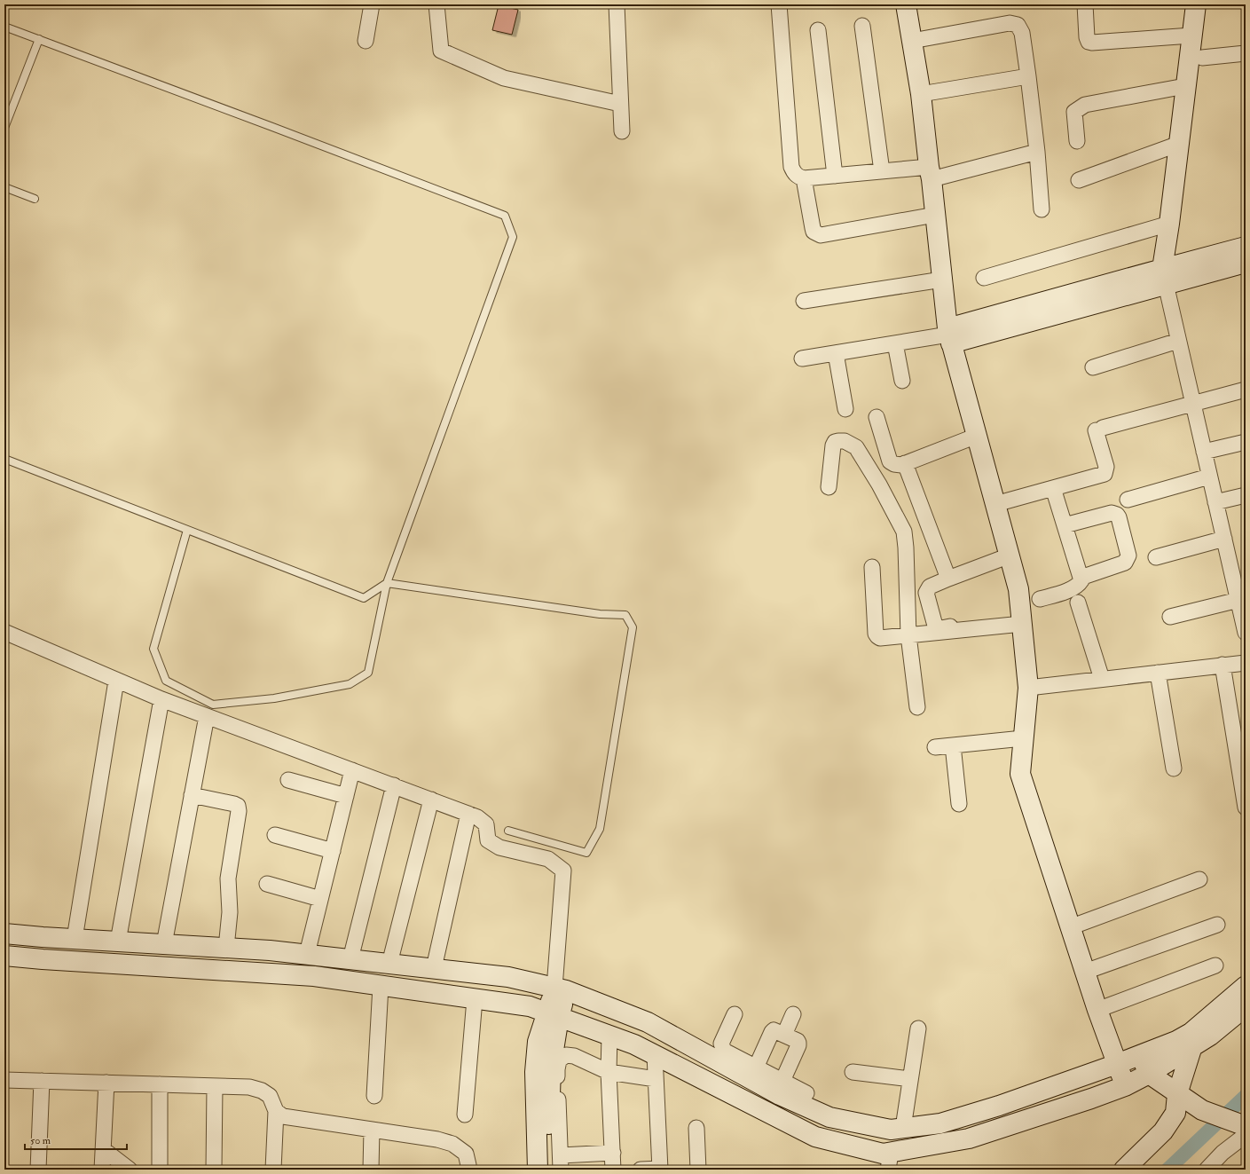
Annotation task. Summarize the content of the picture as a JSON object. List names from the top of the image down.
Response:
{
  "scale_bar": "50 m"
}
